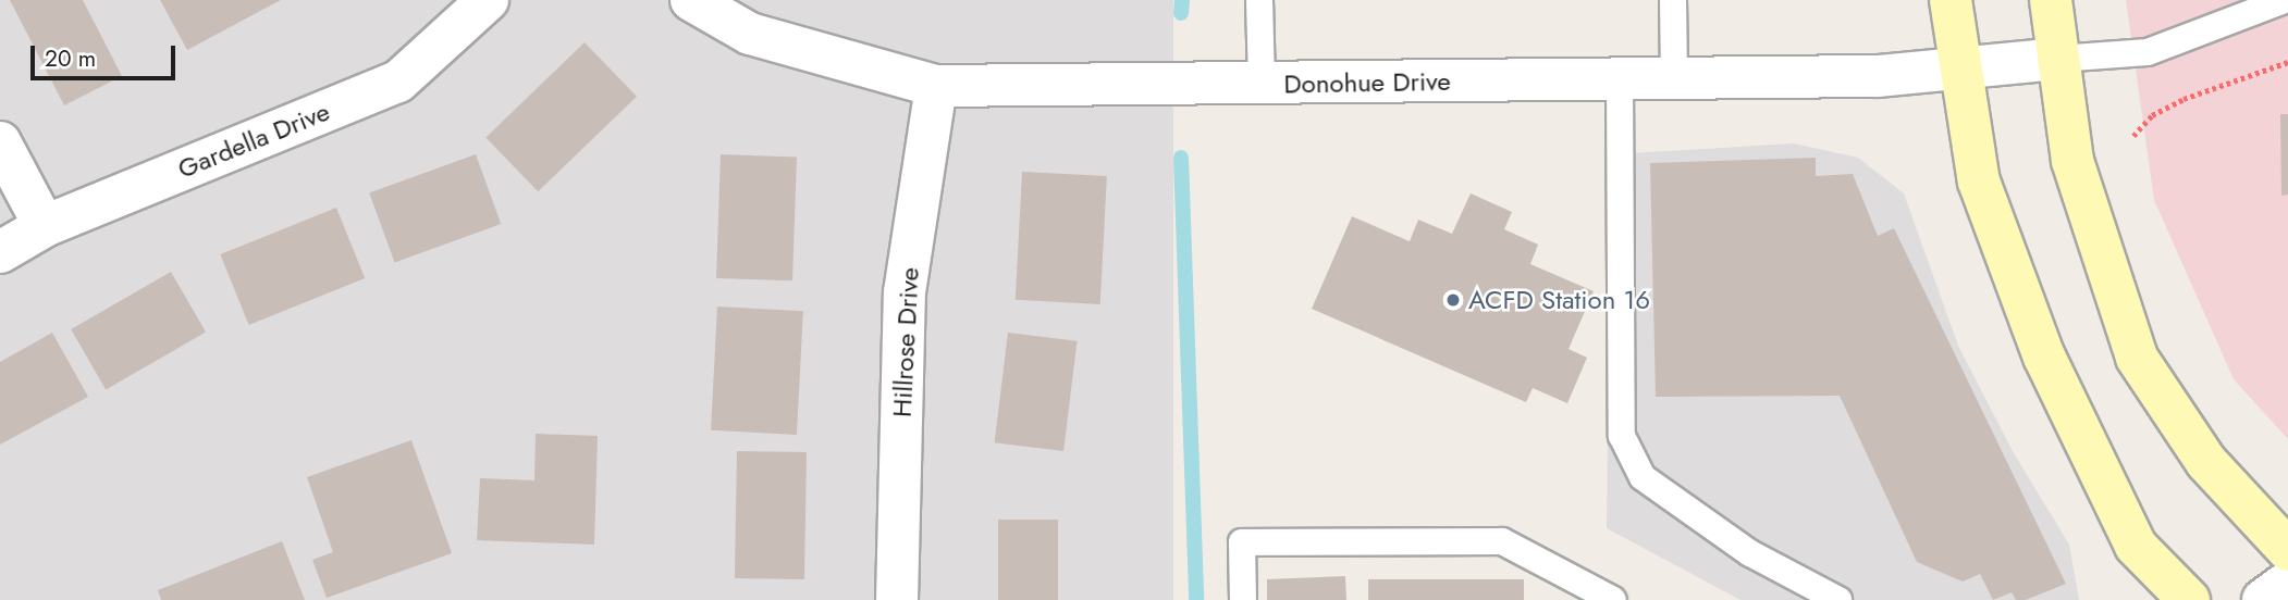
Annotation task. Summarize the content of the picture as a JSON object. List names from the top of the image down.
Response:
{
  "streets": {
    "street": ["Donohue Drive", "Gardella Drive", "Hillrose Drive"]
  },
  "crossings": [
    ["Donohue Drive", "Hillrose Drive"]
  ],
  "places": ["ACFD Station 16"],
  "scale_bar": "20 m"
}
